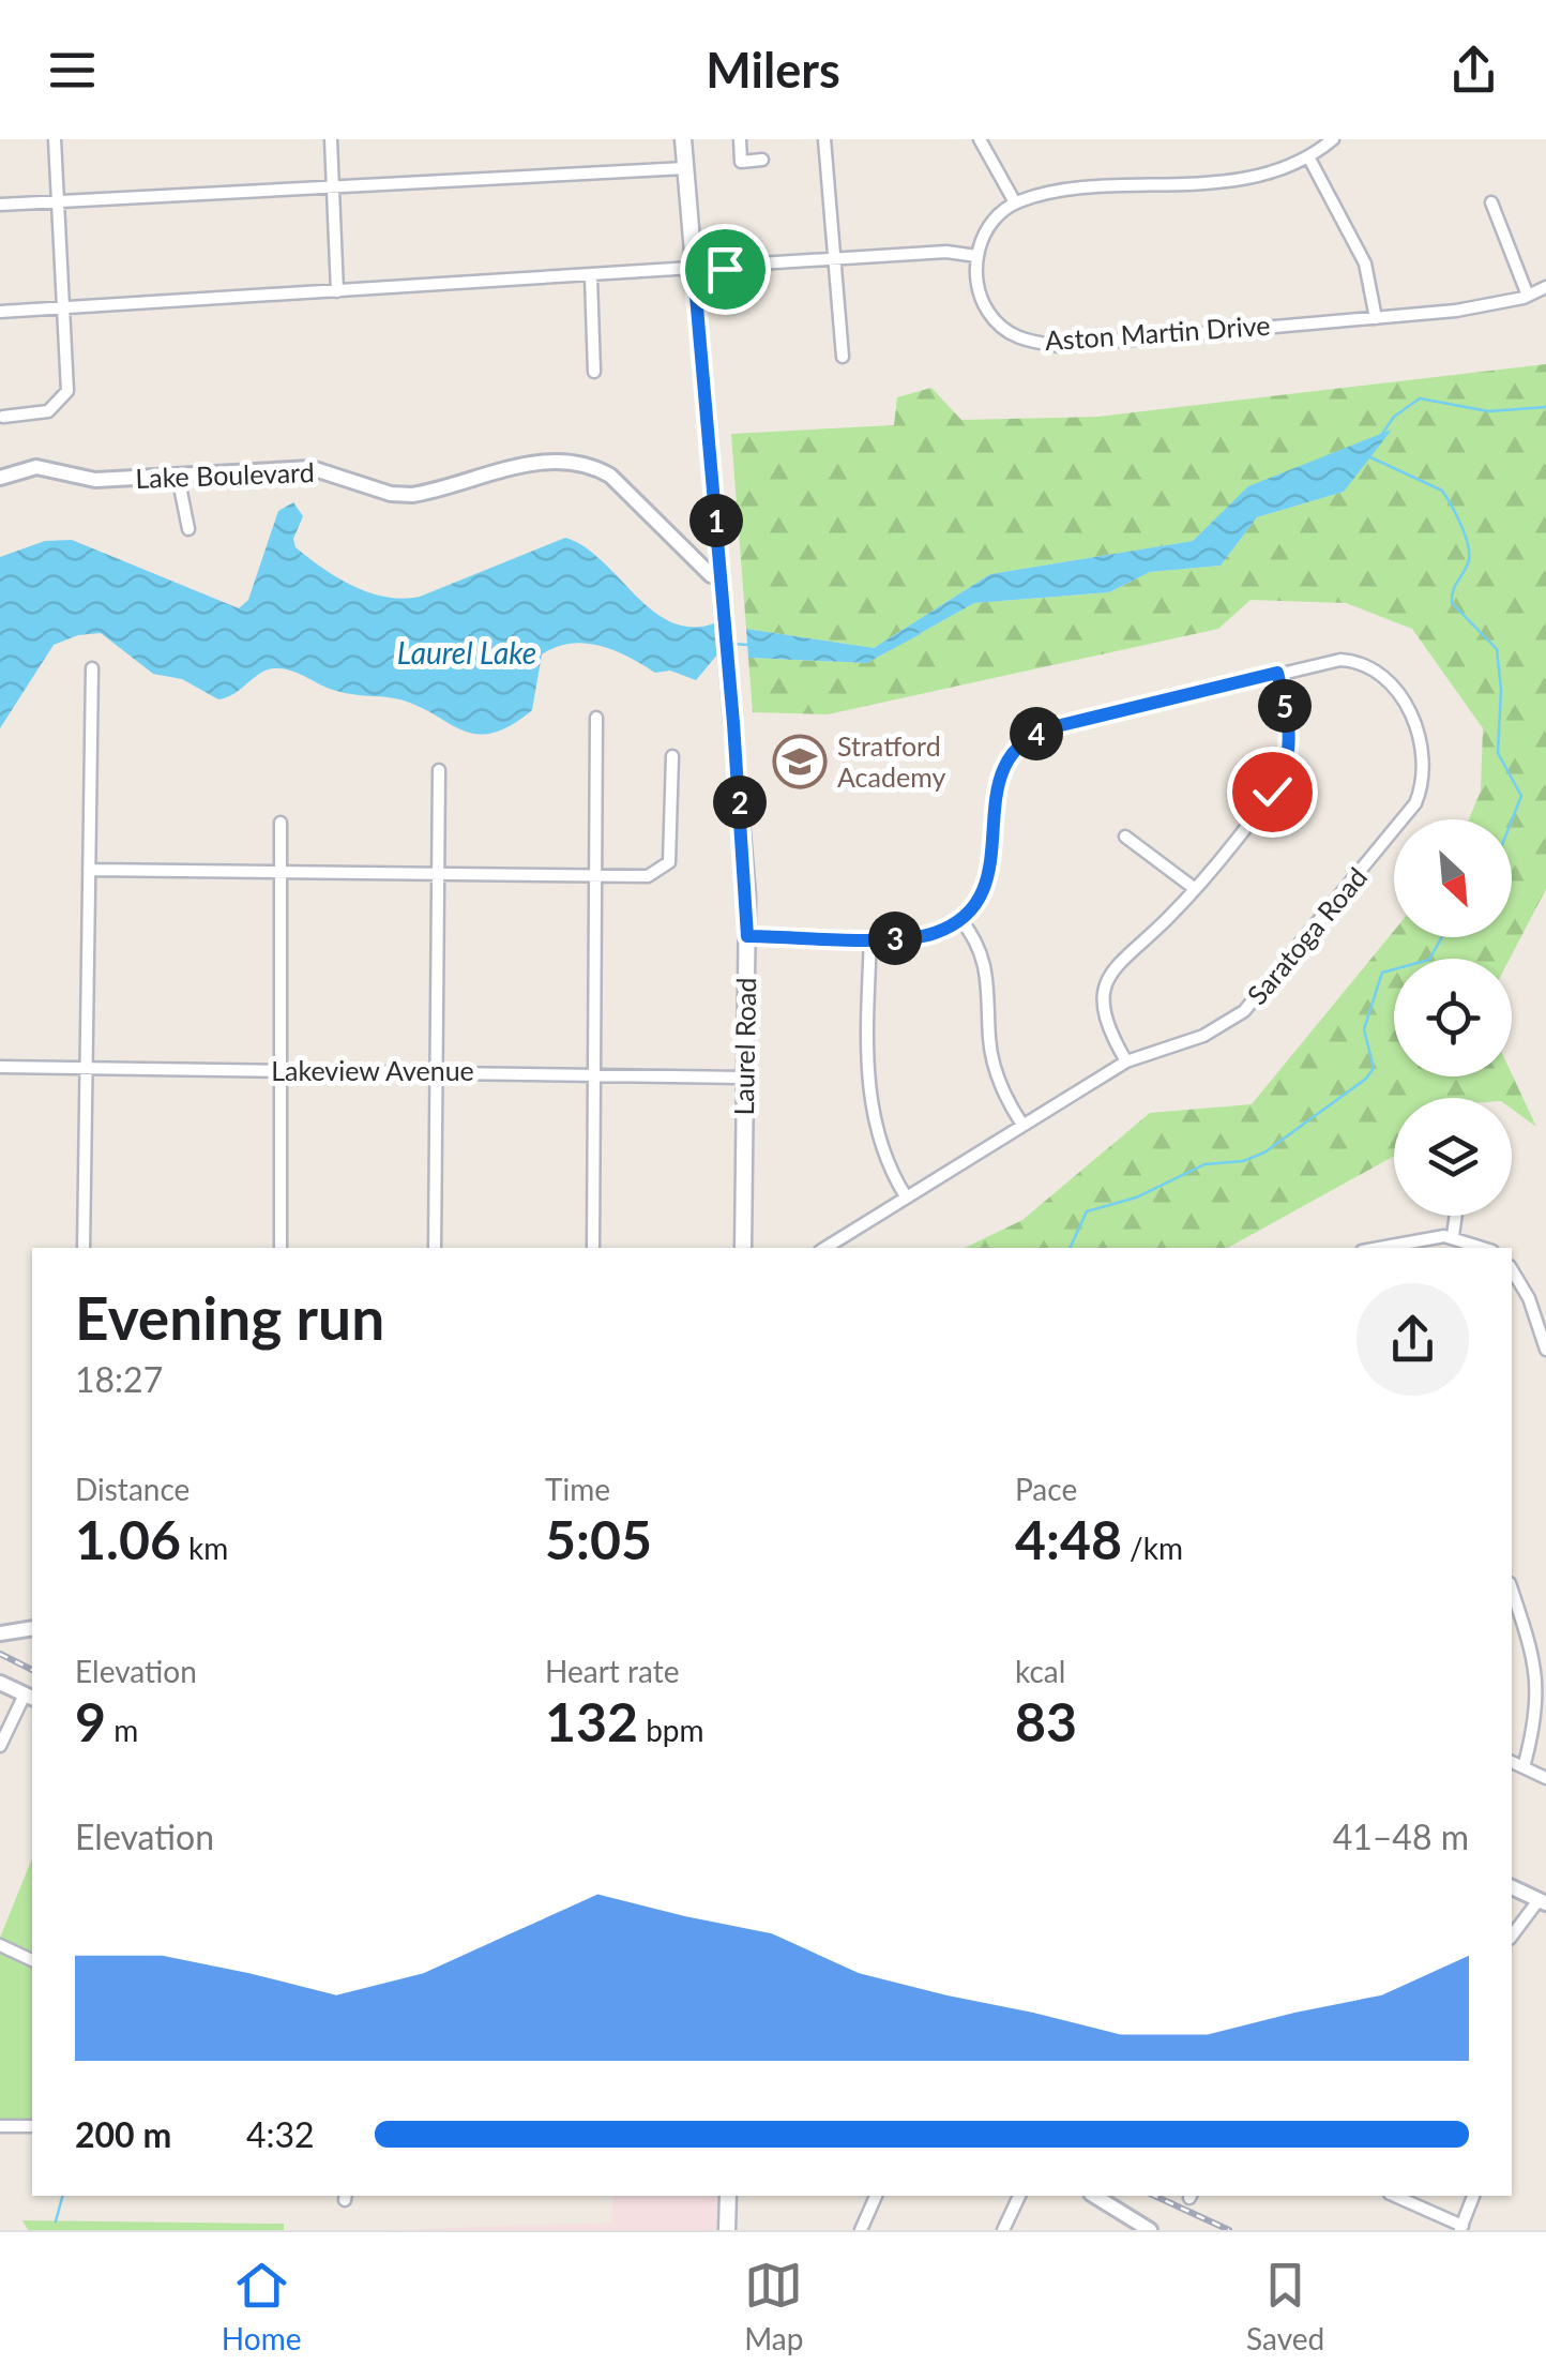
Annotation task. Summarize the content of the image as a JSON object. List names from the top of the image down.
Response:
{
  "streets": {
    "main road": ["Laurel Road"],
    "street": [
      "Aston Martin Drive",
      "Lake Boulevard",
      "Saratoga Road",
      "Lakeview Avenue"
    ]
  },
  "crossings": [
    ["Lake Boulevard", "Laurel Road"],
    ["Laurel Road", "Lakeview Avenue"]
  ],
  "water": ["Laurel Lake"],
  "places": {
    "school or university": ["Stratford Academy"]
  },
  "north": "bottom right",
  "page": {
    "header": "Milers",
    "pins": [
      "1",
      "5",
      "4",
      "2",
      "3"
    ],
    "heading": ["Evening run", "18:27"],
    "stats": [
      ["Distance", "1.06 km"],
      ["Time", "5:05"],
      ["Pace", "4:48 /km"],
      ["Elevation", "9 m"],
      ["Heart rate", "132 bpm"],
      ["kcal", "83"]
    ],
    "chart": ["Elevation", "41–48 m"],
    "list": [
      {
        "name": "200 m",
        "note": "4:32"
      }
    ],
    "tabs": ["Home", "Map", "Saved"]
  }
}
